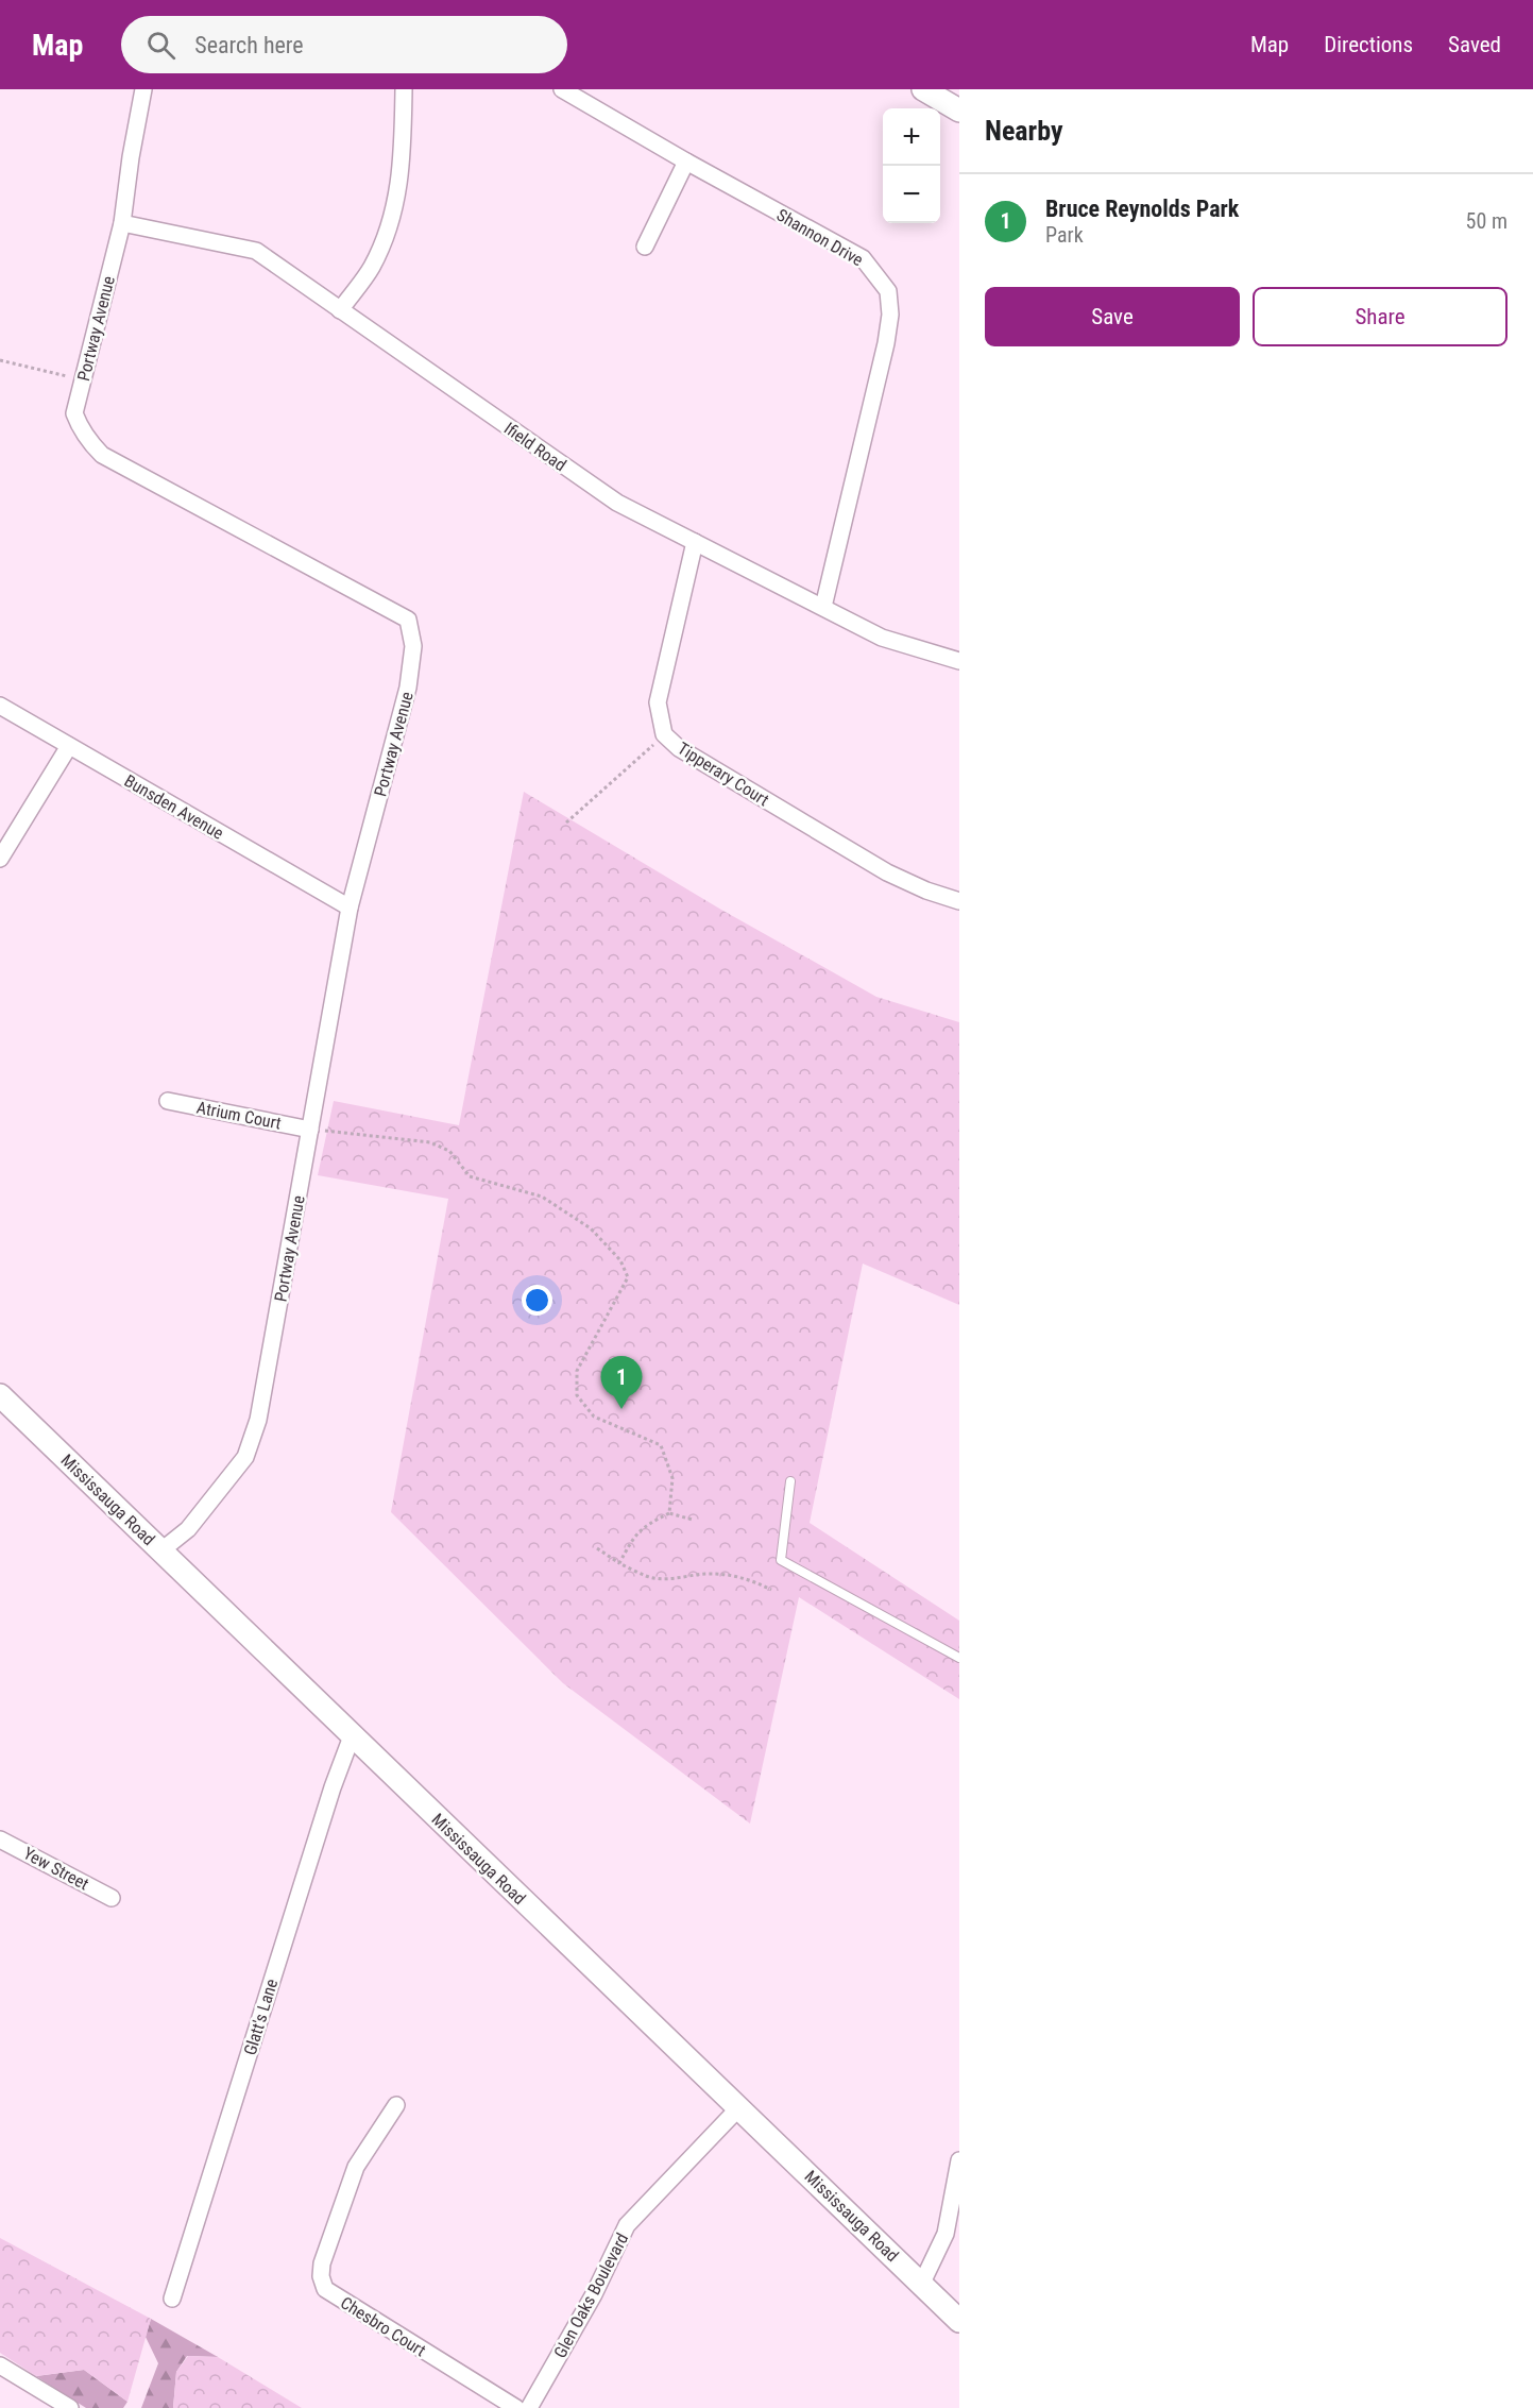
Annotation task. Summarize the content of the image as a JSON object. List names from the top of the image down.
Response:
{
  "streets": {
    "main road": ["Mississauga Road"],
    "street": [
      "Shannon Drive",
      "Portway Avenue",
      "Ifield Road",
      "Tipperary Court",
      "Bunsden Avenue",
      "Atrium Court",
      "Yew Street",
      "Glatt's Lane",
      "Glen Oaks Boulevard",
      "Chesbro Court"
    ]
  },
  "crossings": [
    ["Shannon Drive", "Ifield Road"],
    ["Portway Avenue", "Ifield Road"],
    ["Portway Avenue", "Bunsden Avenue"],
    ["Portway Avenue", "Atrium Court"],
    ["Portway Avenue", "Mississauga Road"],
    ["Ifield Road", "Tipperary Court"],
    ["Mississauga Road", "Glatt's Lane"],
    ["Mississauga Road", "Glen Oaks Boulevard"]
  ],
  "page": {
    "header": "Map",
    "search": "Search here",
    "nav": ["Map", "Directions", "Saved"],
    "heading": "Nearby",
    "map_buttons": ["+", "−"],
    "list": [
      {
        "mark": "1",
        "name": "Bruce Reynolds Park",
        "note": "Park",
        "value": "50 m"
      }
    ],
    "buttons": ["Save", "Share"],
    "pins": "1"
  }
}
